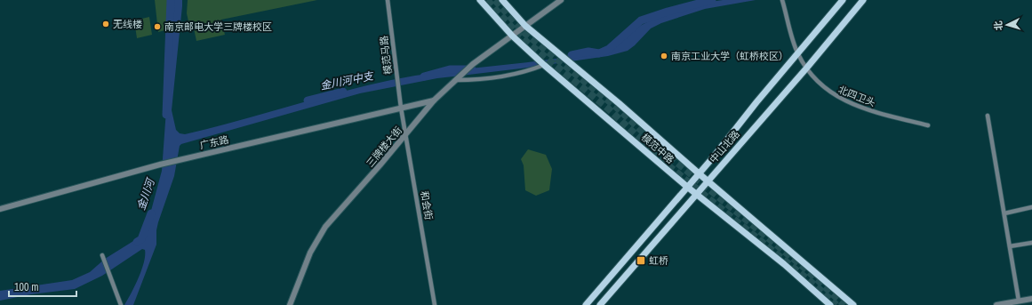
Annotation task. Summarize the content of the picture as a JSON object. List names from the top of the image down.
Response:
{
  "streets": {
    "main road": ["中山北路", "模范中路"],
    "street": [
      "模范马路",
      "北四卫头",
      "广东路",
      "三牌楼大街",
      "和会街"
    ]
  },
  "crossings": [
    ["模范马路", "广东路"],
    ["模范马路", "和会街"],
    ["北四卫头", "中山北路"],
    ["广东路", "三牌楼大街"],
    ["广东路", "和会街"],
    ["三牌楼大街", "模范中路"],
    ["三牌楼大街", "和会街"],
    ["中山北路", "模范中路"]
  ],
  "water": ["金川河中支", "金川河"],
  "places": {
    "other": ["无线楼", "南京邮电大学三牌楼校区", "南京工业大学（虹桥校区）"],
    "transit": ["虹桥"]
  },
  "scale_bar": "100 m",
  "north": "left"
}
